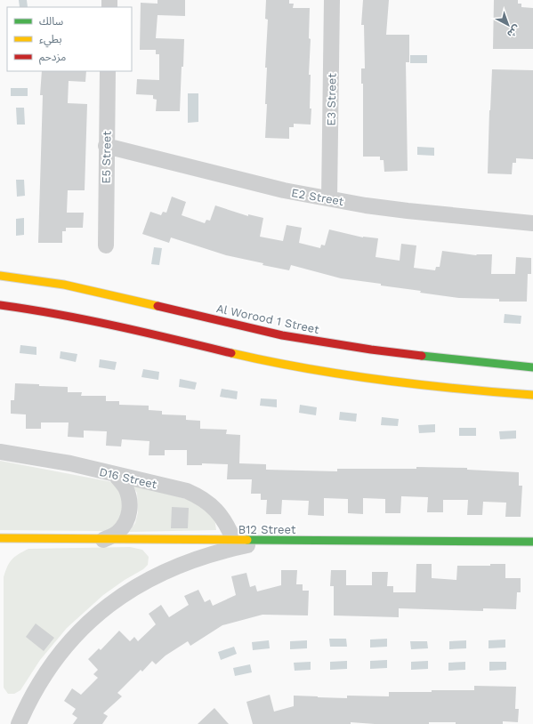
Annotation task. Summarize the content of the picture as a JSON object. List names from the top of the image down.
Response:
{
  "streets": {
    "street": [
      "E3 Street",
      "E5 Street",
      "E2 Street",
      "Al Worood 1 Street",
      "D16 Street",
      "B12 Street"
    ]
  },
  "crossings": [
    ["E3 Street", "E2 Street"],
    ["E5 Street", "E2 Street"],
    ["D16 Street", "B12 Street"]
  ],
  "legend": ["سالك", "بطيء", "مزدحم"],
  "north": "bottom right"
}
